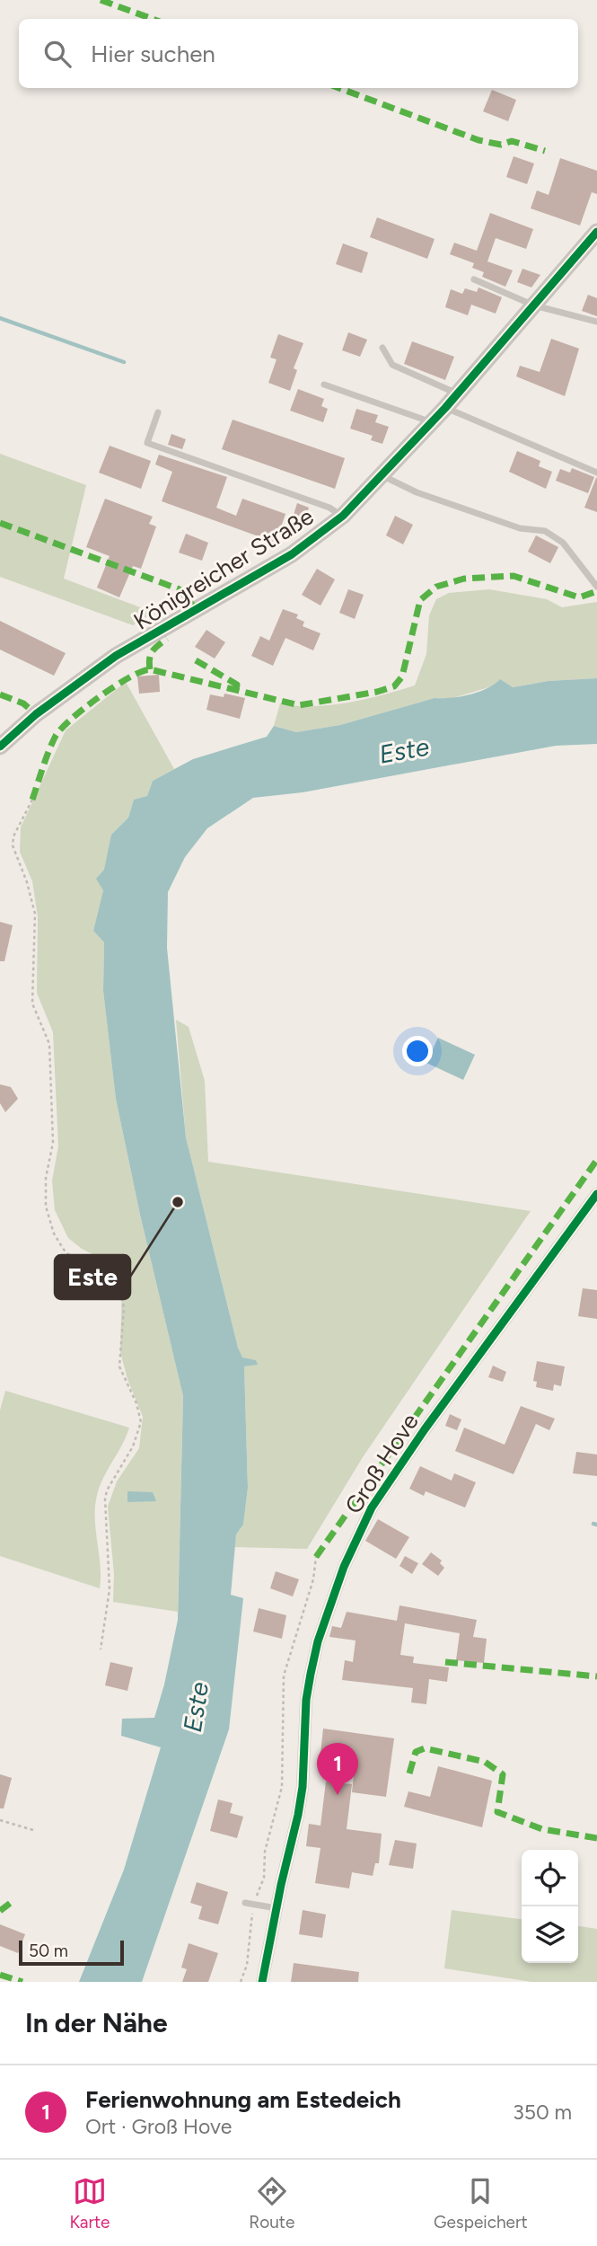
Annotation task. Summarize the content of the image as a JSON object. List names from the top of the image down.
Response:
{
  "streets": {
    "street": ["Königreicher Straße", "Groß Hove"]
  },
  "water": ["Este"],
  "places": ["Este"],
  "scale_bar": "50 m",
  "page": {
    "search": "Hier suchen",
    "pins": "1",
    "scale": "50 m",
    "heading": "In der Nähe",
    "list": [
      {
        "mark": "1",
        "name": "Ferienwohnung am Estedeich",
        "note": "Ort · Groß Hove",
        "value": "350 m"
      }
    ],
    "nav": ["Karte", "Route", "Gespeichert"]
  }
}
